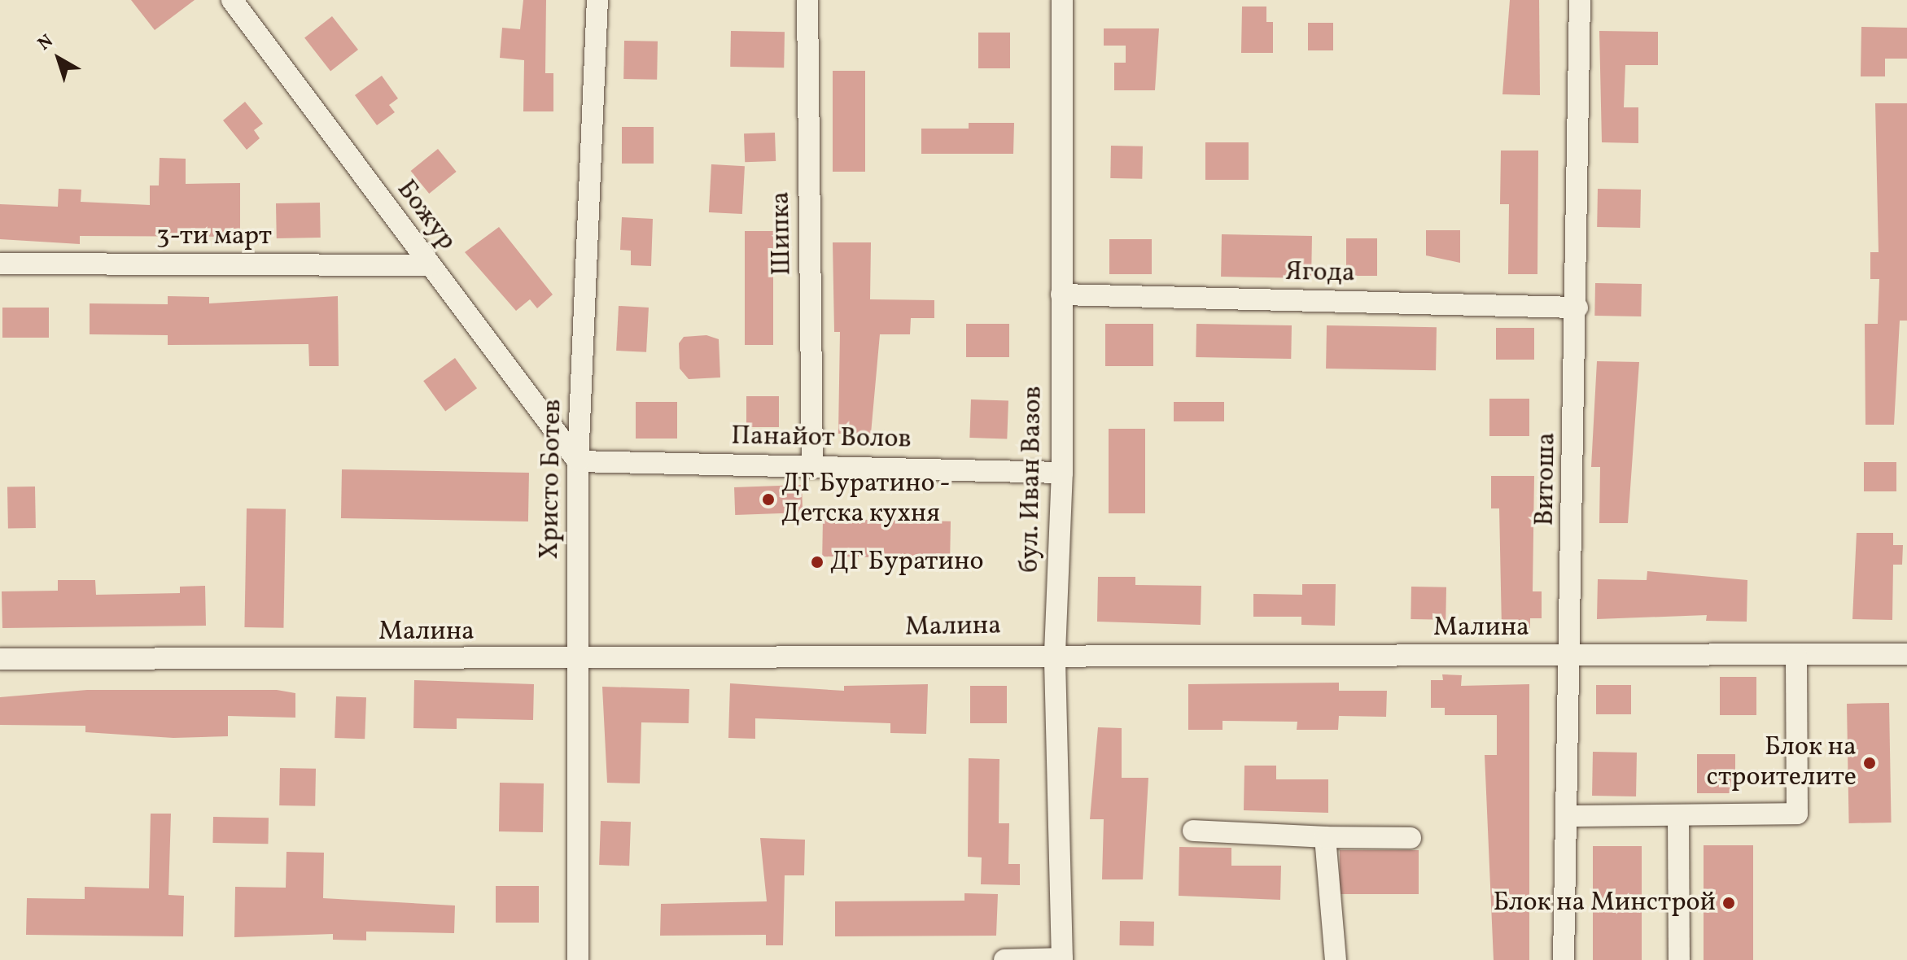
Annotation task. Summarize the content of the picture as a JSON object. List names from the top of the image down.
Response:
{
  "streets": {
    "street": [
      "Божур",
      "Шипка",
      "3-ти март",
      "Ягода",
      "Панайот Волов",
      "Христо Ботев",
      "бул. Иван Вазов",
      "Витоша",
      "Малина"
    ]
  },
  "crossings": [
    ["Божур", "3-ти март"],
    ["Божур", "Панайот Волов"],
    ["Божур", "Христо Ботев"],
    ["Шипка", "Панайот Волов"],
    ["Ягода", "бул. Иван Вазов"],
    ["Ягода", "Витоша"],
    ["Панайот Волов", "Христо Ботев"],
    ["Панайот Волов", "бул. Иван Вазов"],
    ["Христо Ботев", "Малина"],
    ["бул. Иван Вазов", "Малина"],
    ["Витоша", "Малина"]
  ],
  "places": [
    "ДГ Буратино - Детска кухня",
    "ДГ Буратино",
    "Блок на строителите",
    "Блок на Минстрой"
  ],
  "north": "top left"
}
